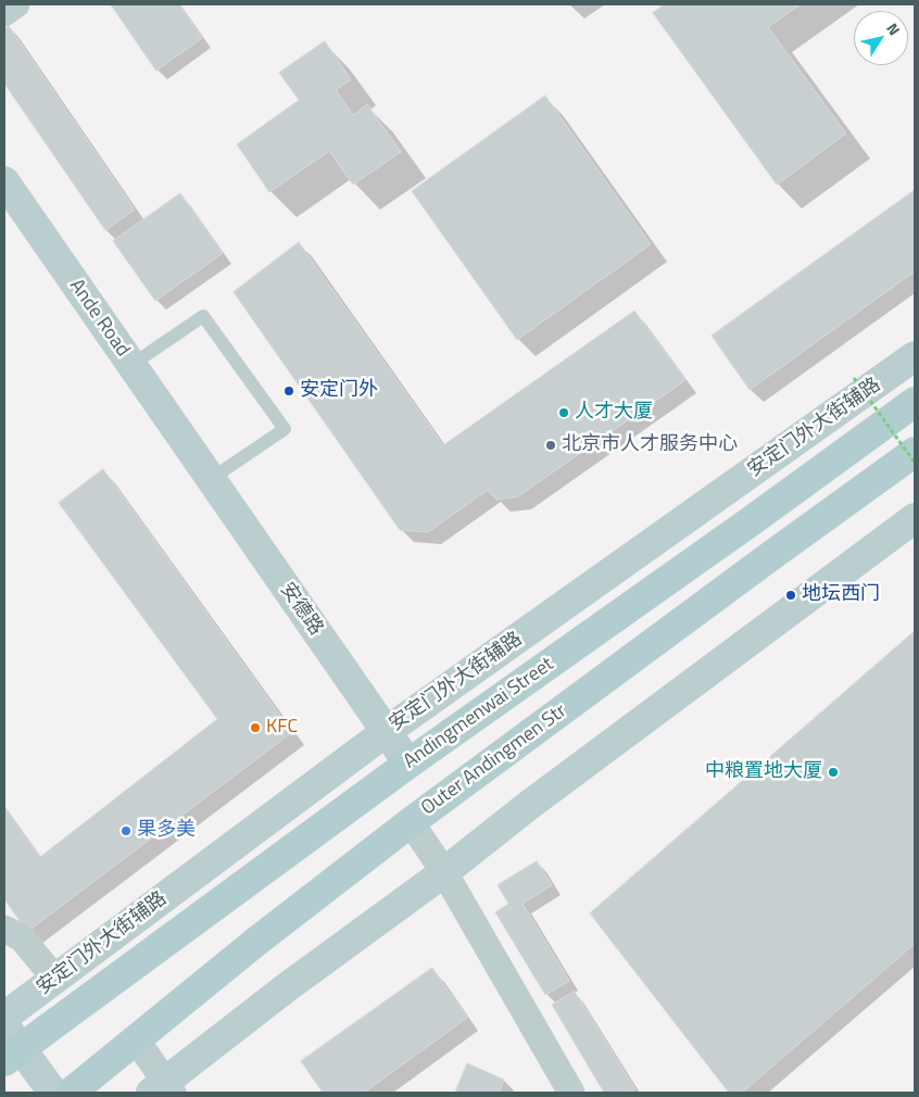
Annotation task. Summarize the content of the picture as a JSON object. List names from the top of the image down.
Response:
{
  "streets": {
    "main road": ["Andingmenwai Street", "Outer Andingmen Str"],
    "street": ["Ande Road", "安定门外大街辅路", "安德路"]
  },
  "crossings": [
    ["Ande Road", "安德路"],
    ["安定门外大街辅路", "安德路"],
    ["安德路", "Andingmenwai Street"]
  ],
  "places": [
    "安定门外",
    "人才大厦",
    "北京市人才服务中心",
    "地坛西门",
    "KFC",
    "中粮置地大厦",
    "果多美"
  ],
  "north": "top right"
}
